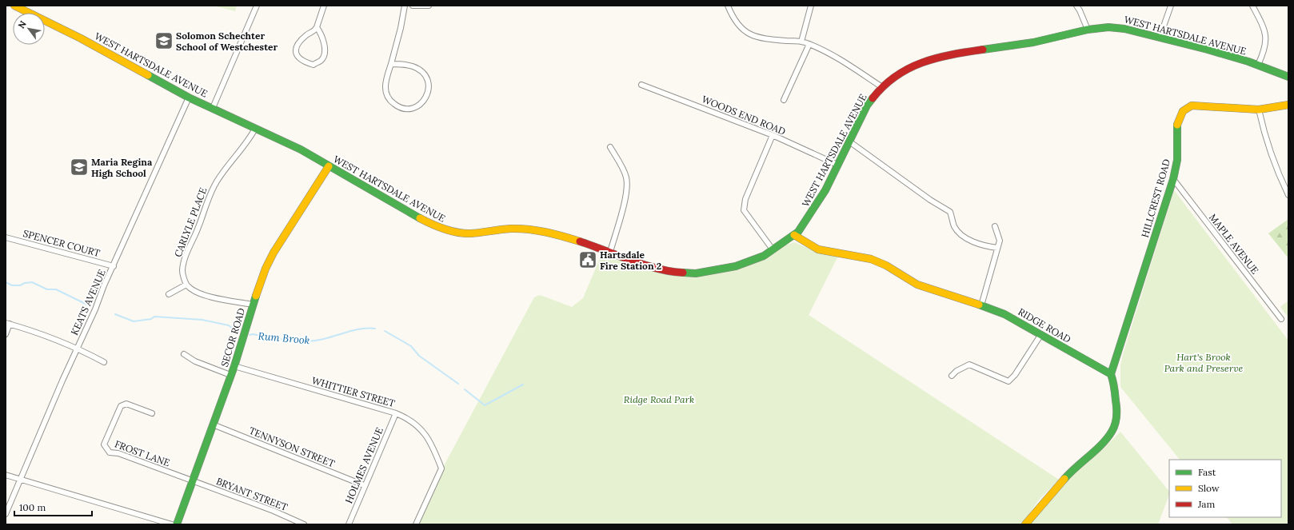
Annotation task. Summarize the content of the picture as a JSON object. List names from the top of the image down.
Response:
{
  "streets": {
    "main road": [
      "WEST HARTSDALE AVENUE",
      "HILLCREST ROAD",
      "RIDGE ROAD",
      "SECOR ROAD"
    ],
    "street": [
      "WOODS END ROAD",
      "CARLYLE PLACE",
      "SPENCER COURT",
      "MAPLE AVENUE",
      "KEATS AVENUE",
      "WHITTIER STREET",
      "TENNYSON STREET",
      "FROST LANE",
      "HOLMES AVENUE",
      "BRYANT STREET"
    ]
  },
  "crossings": [
    ["WEST HARTSDALE AVENUE", "WOODS END ROAD"],
    ["WEST HARTSDALE AVENUE", "CARLYLE PLACE"],
    ["WEST HARTSDALE AVENUE", "KEATS AVENUE"],
    ["WEST HARTSDALE AVENUE", "RIDGE ROAD"],
    ["WEST HARTSDALE AVENUE", "SECOR ROAD"],
    ["HILLCREST ROAD", "MAPLE AVENUE"],
    ["HILLCREST ROAD", "RIDGE ROAD"],
    ["SPENCER COURT", "KEATS AVENUE"],
    ["SECOR ROAD", "WHITTIER STREET"],
    ["SECOR ROAD", "TENNYSON STREET"],
    ["SECOR ROAD", "FROST LANE"],
    ["SECOR ROAD", "BRYANT STREET"],
    ["WHITTIER STREET", "HOLMES AVENUE"],
    ["TENNYSON STREET", "HOLMES AVENUE"],
    ["FROST LANE", "BRYANT STREET"]
  ],
  "water": ["Rum Brook"],
  "parks": ["Hart's Brook Park and Preserve", "Ridge Road Park"],
  "places": {
    "school or university": ["Solomon Schechter School of Westchester", "Maria Regina High School"],
    "public building": ["Hartsdale Fire Station 2"]
  },
  "legend": ["Fast", "Slow", "Jam"],
  "scale_bar": "100 m",
  "north": "top left"
}
